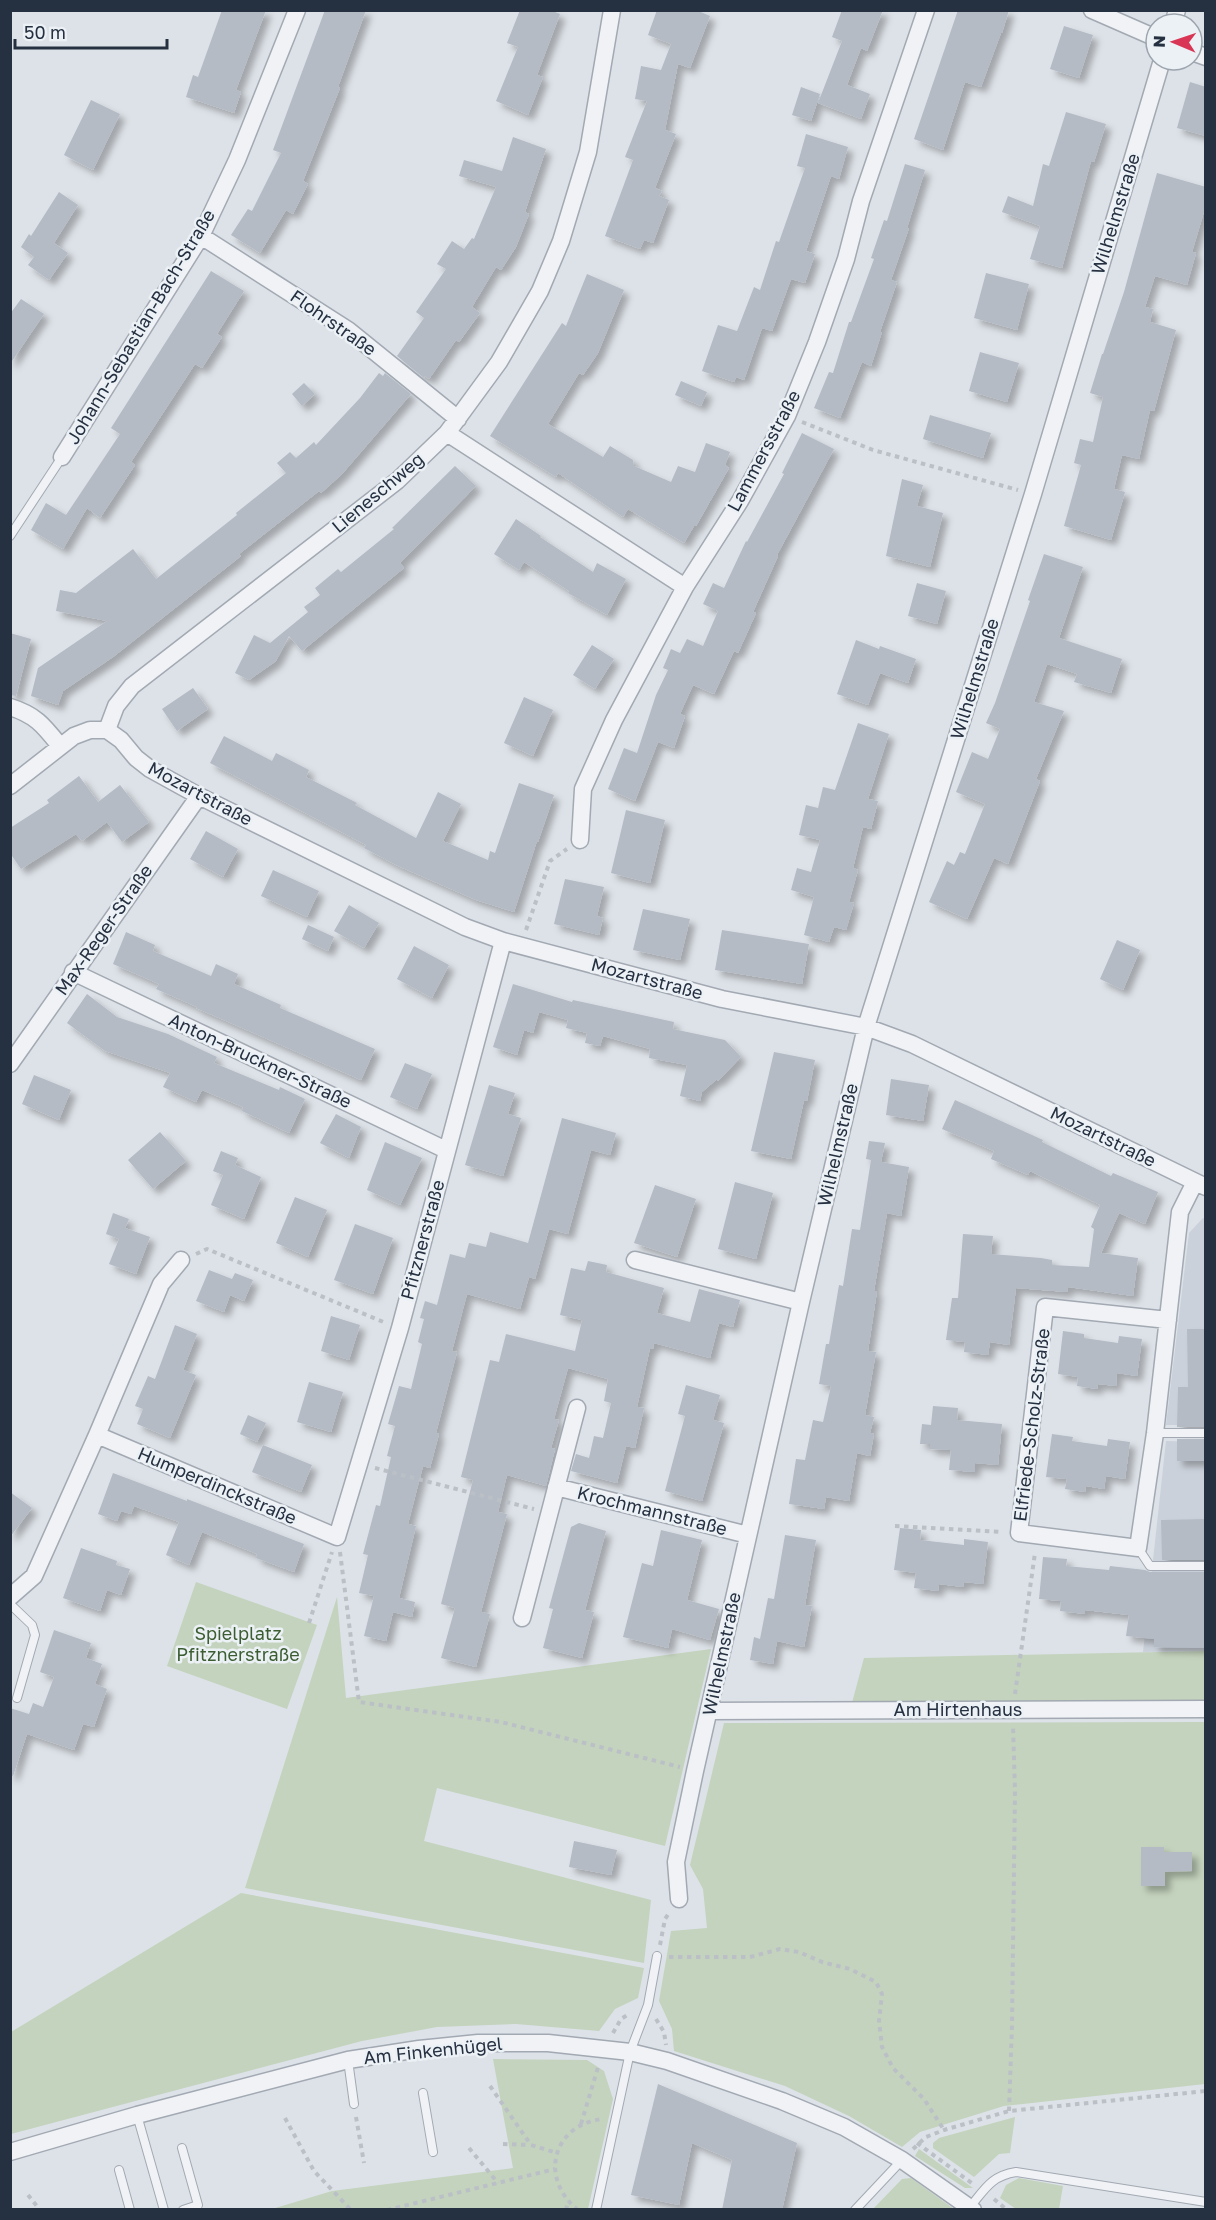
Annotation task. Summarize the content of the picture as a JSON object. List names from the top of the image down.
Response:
{
  "streets": {
    "street": [
      "Wilhelmstraße",
      "Flohrstraße",
      "Johann-Sebastian-Bach-Straße",
      "Lammersstraße",
      "Lieneschweg",
      "Mozartstraße",
      "Max-Reger-Straße",
      "Anton-Bruckner-Straße",
      "Pfitznerstraße",
      "Elfriede-Scholz-Straße",
      "Humperdinckstraße",
      "Krochmannstraße",
      "Am Hirtenhaus",
      "Am Finkenhügel"
    ]
  },
  "crossings": [
    ["Wilhelmstraße", "Mozartstraße"],
    ["Wilhelmstraße", "Krochmannstraße"],
    ["Wilhelmstraße", "Am Hirtenhaus"],
    ["Flohrstraße", "Johann-Sebastian-Bach-Straße"],
    ["Flohrstraße", "Lieneschweg"],
    ["Lieneschweg", "Mozartstraße"],
    ["Mozartstraße", "Max-Reger-Straße"],
    ["Mozartstraße", "Pfitznerstraße"],
    ["Max-Reger-Straße", "Anton-Bruckner-Straße"],
    ["Anton-Bruckner-Straße", "Pfitznerstraße"],
    ["Pfitznerstraße", "Humperdinckstraße"]
  ],
  "parks": ["Spielplatz Pfitznerstraße"],
  "scale_bar": "50 m",
  "north": "left"
}
